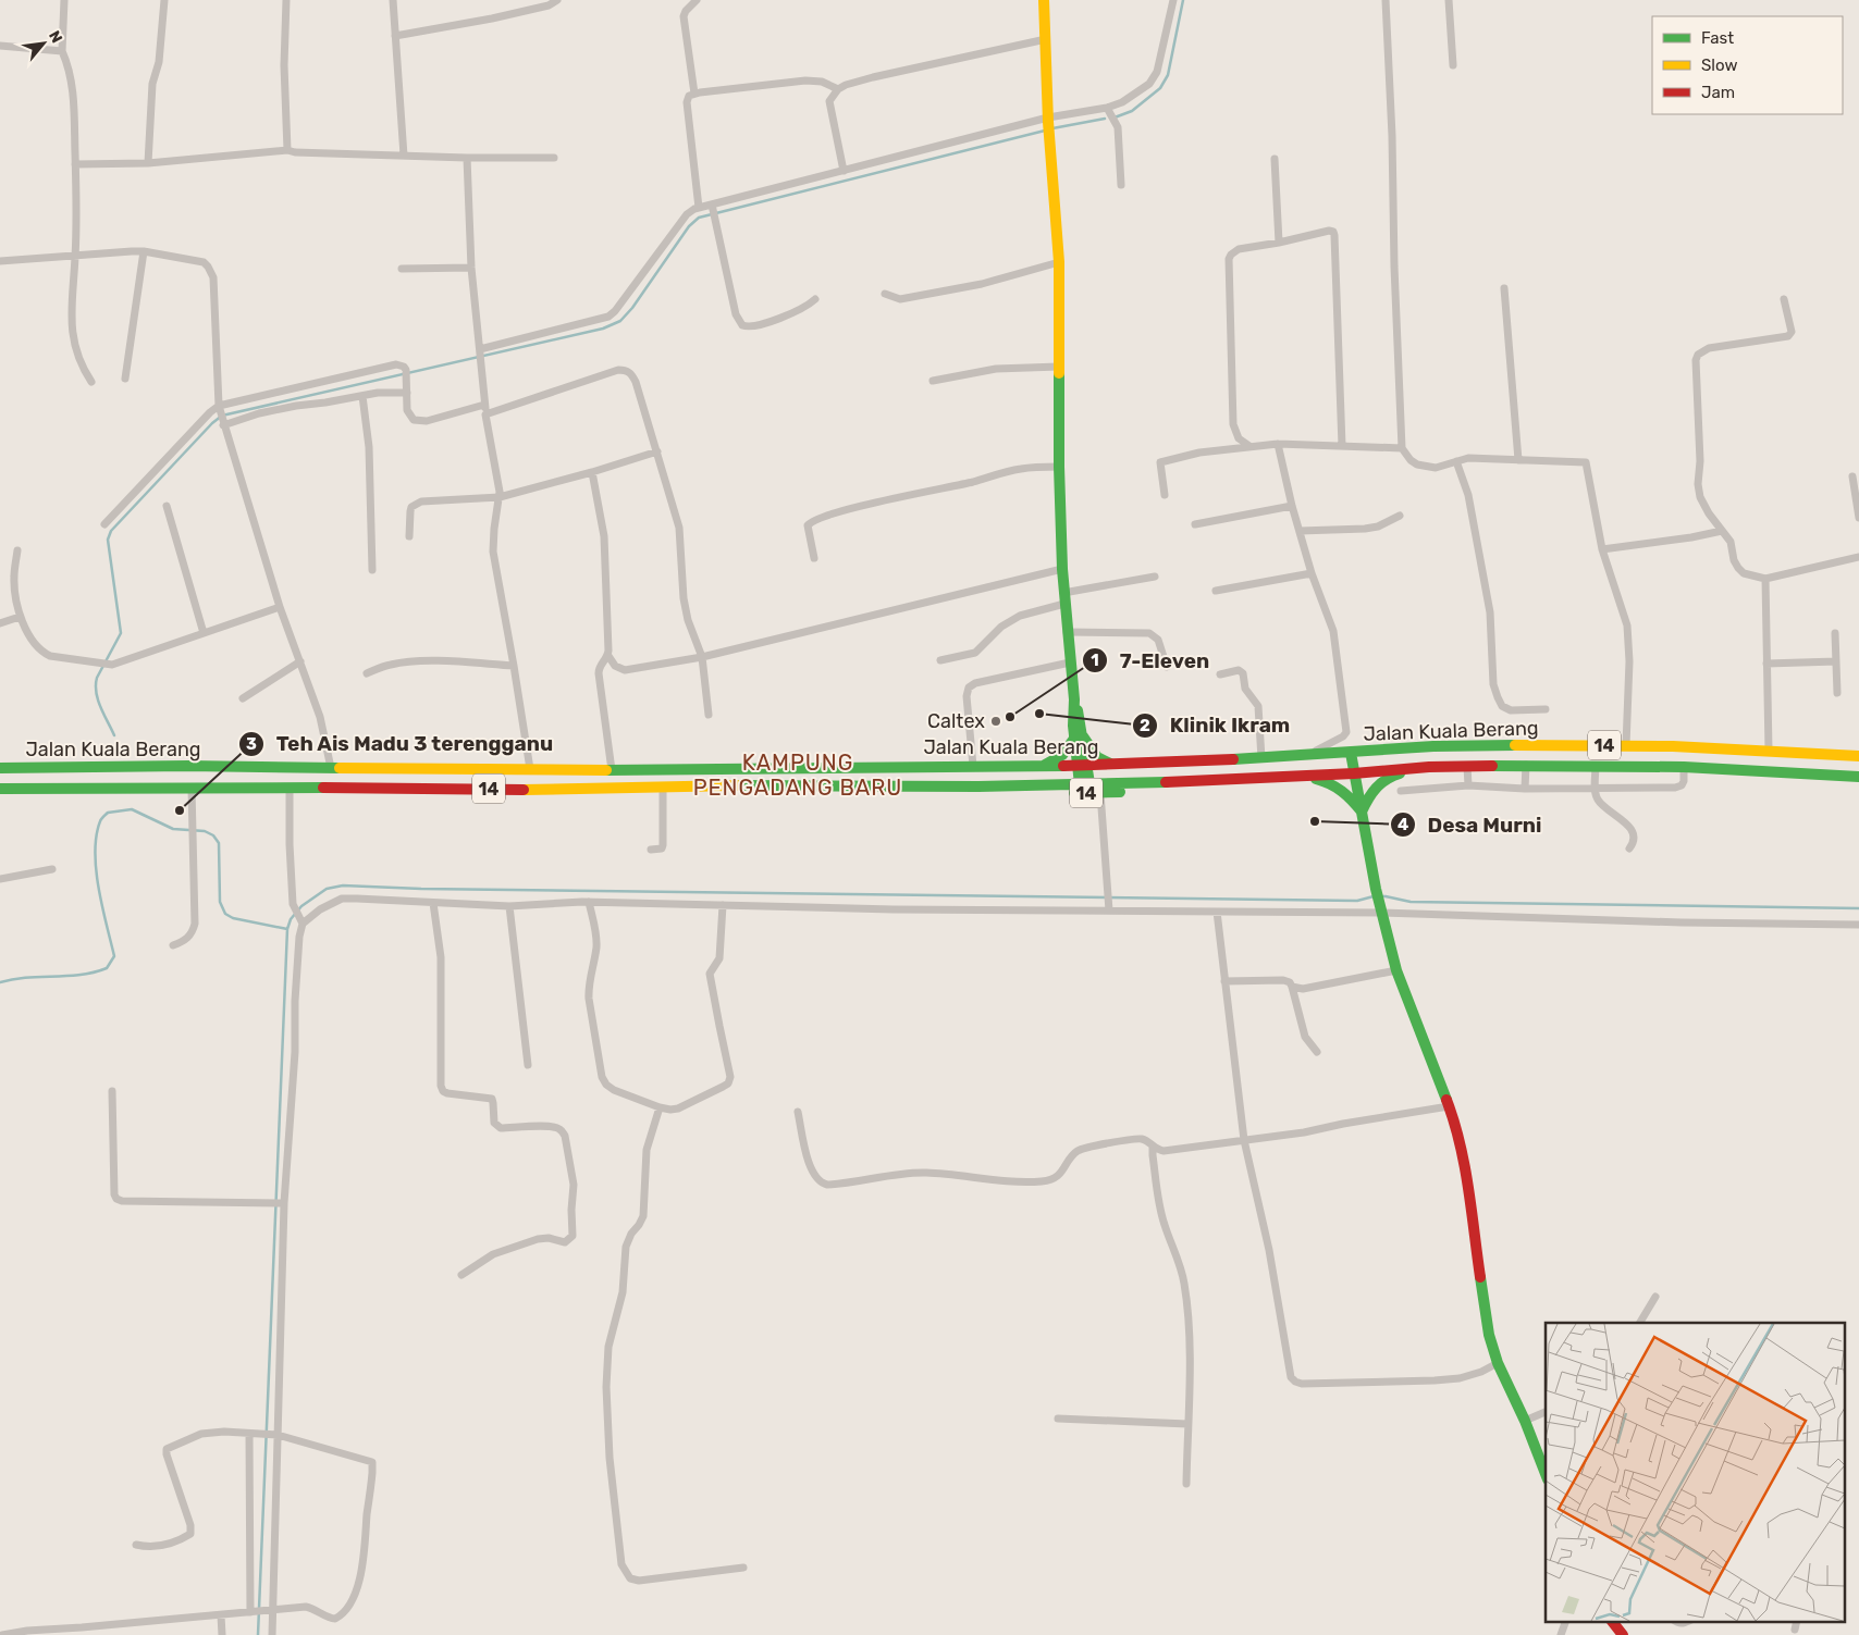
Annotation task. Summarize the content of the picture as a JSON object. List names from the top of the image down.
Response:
{
  "streets": {
    "main road": ["Jalan Kuala Berang", "14"]
  },
  "districts": ["KAMPUNG PENGADANG BARU"],
  "places": [
    "Klinik Ikram",
    "7-Eleven",
    "Caltex",
    "Teh Ais Madu 3 terengganu",
    "Desa Murni"
  ],
  "legend": ["Fast", "Slow", "Jam"],
  "north": "top right"
}
